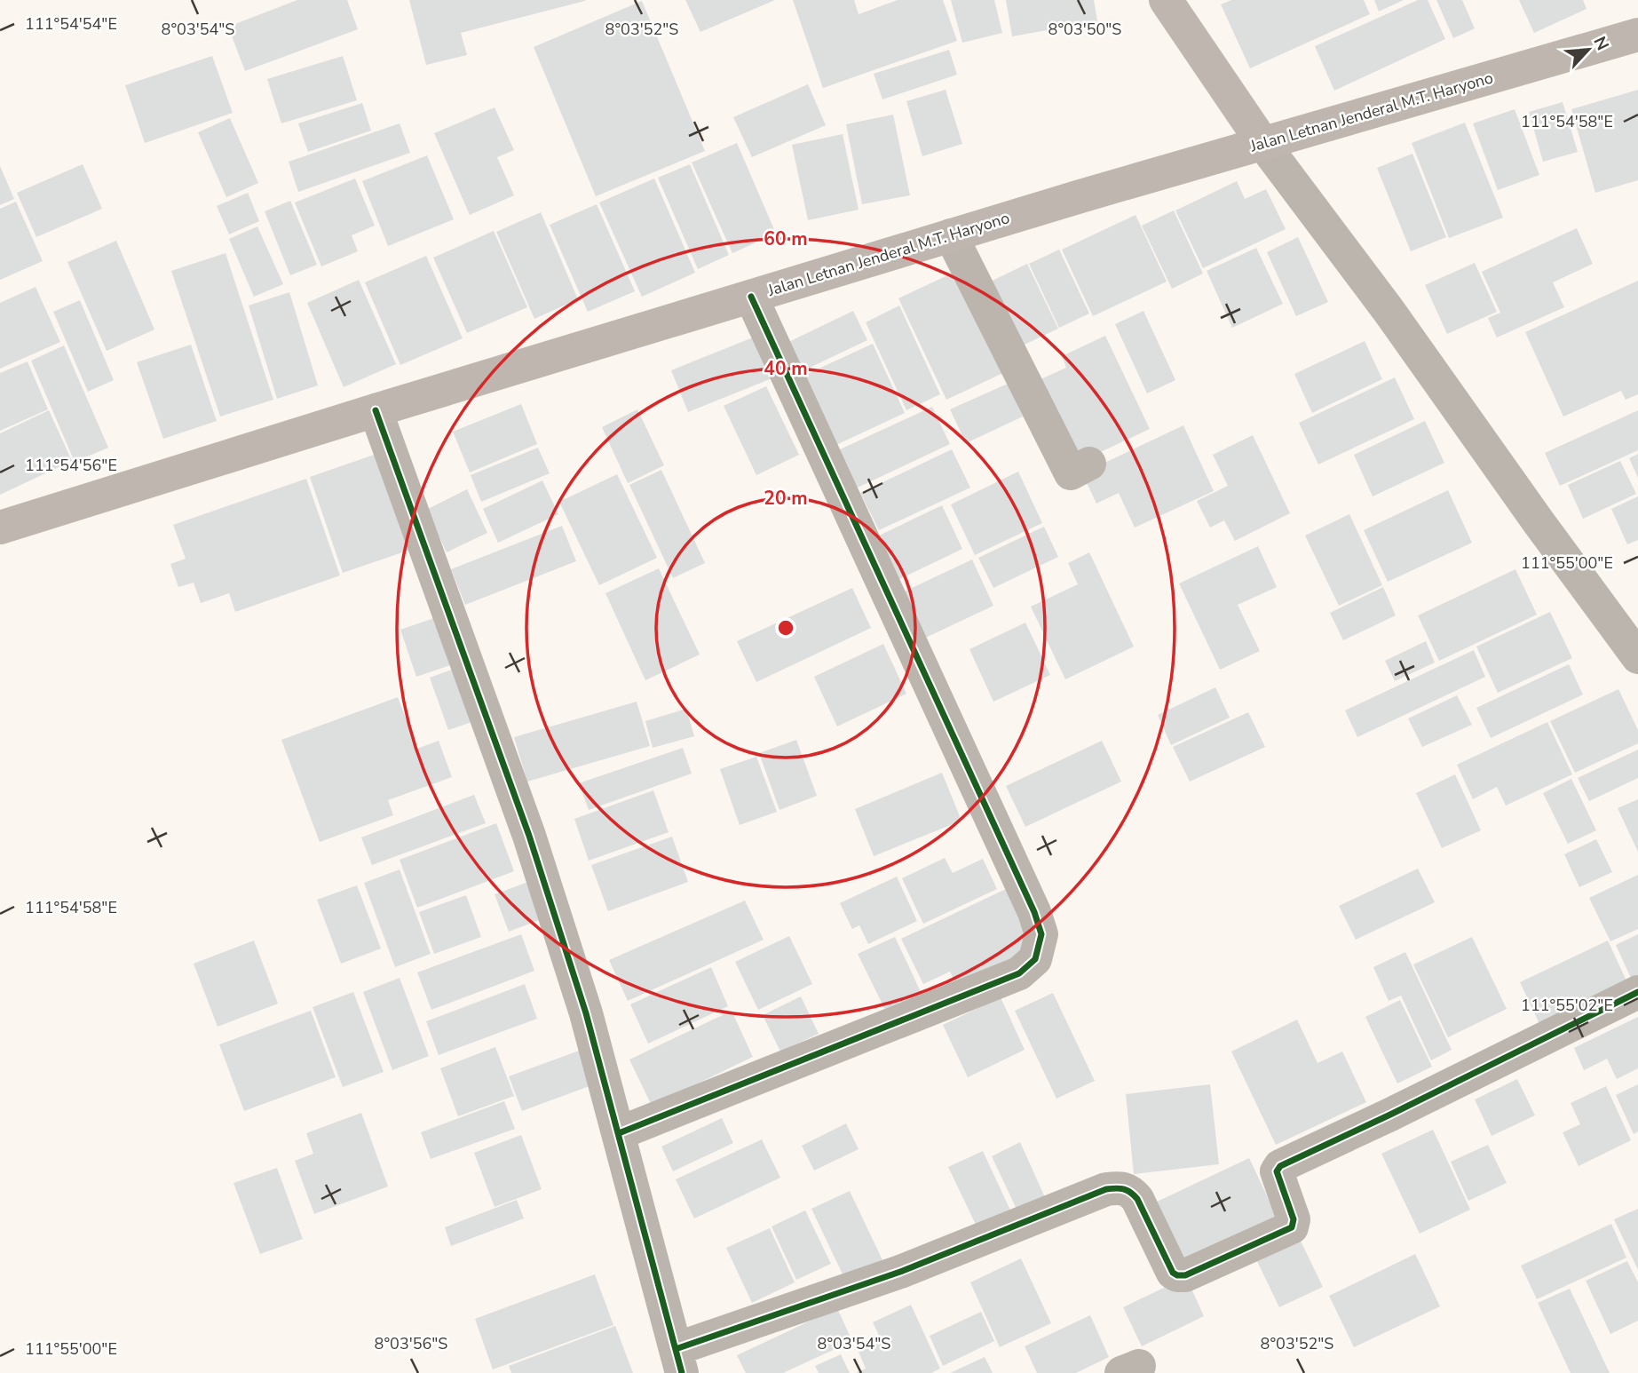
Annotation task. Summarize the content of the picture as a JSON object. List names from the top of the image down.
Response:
{
  "streets": {
    "main road": ["Jalan Letnan Jenderal M.T. Haryono"]
  },
  "north": "top right",
  "coordinates": [
    "111°54'54\"E",
    "8°03'54\"S",
    "8°03'52\"S",
    "8°03'50\"S",
    "111°54'58\"E",
    "111°54'56\"E",
    "111°55'00\"E",
    "111°55'02\"E",
    "8°03'56\"S"
  ],
  "rings": ["60 m", "40 m", "20 m"]
}
